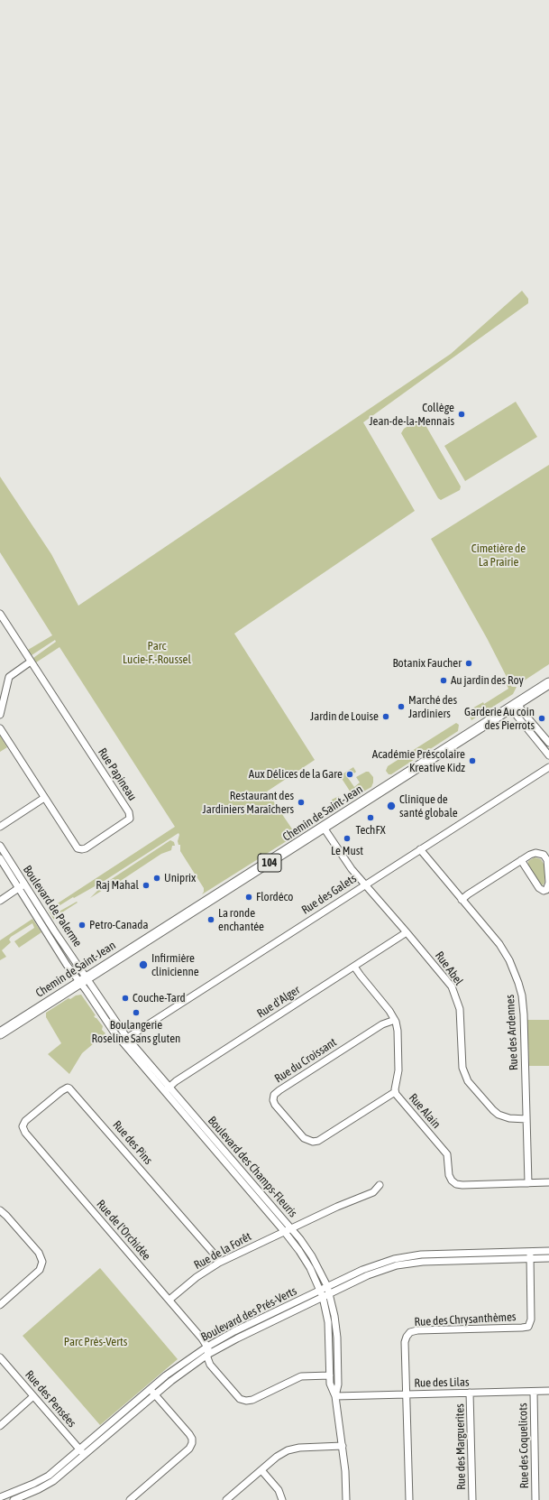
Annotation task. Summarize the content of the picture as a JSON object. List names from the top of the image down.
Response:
{
  "streets": {
    "main road": ["Chemin de Saint-Jean", "104"],
    "street": [
      "Rue Papineau",
      "Rue des Galets",
      "Boulevard de Palerme",
      "Rue Abel",
      "Rue d'Alger",
      "Rue des Ardennes",
      "Rue du Croissant",
      "Rue Alain",
      "Rue des Pins",
      "Boulevard des Champs-Fleuris",
      "Rue de l'Orchidée",
      "Rue de la Forêt",
      "Boulevard des Prés-Verts",
      "Rue des Chrysanthèmes",
      "Rue des Lilas",
      "Rue des Pensées",
      "Rue des Coquelicots",
      "Rue des Marguerites"
    ]
  },
  "crossings": [
    ["Chemin de Saint-Jean", "Boulevard de Palerme"],
    ["Chemin de Saint-Jean", "Rue Abel"],
    ["Chemin de Saint-Jean", "Boulevard des Champs-Fleuris"],
    ["Rue des Galets", "Rue Abel"],
    ["Rue des Galets", "Rue des Ardennes"],
    ["Rue des Galets", "Boulevard des Champs-Fleuris"],
    ["Boulevard de Palerme", "Boulevard des Champs-Fleuris"],
    ["Rue Abel", "Rue d'Alger"],
    ["Rue Abel", "Rue des Ardennes"],
    ["Rue d'Alger", "Rue Alain"],
    ["Rue d'Alger", "Boulevard des Champs-Fleuris"],
    ["Rue des Ardennes", "Rue Alain"],
    ["Rue du Croissant", "Rue Alain"],
    ["Rue des Pins", "Rue de l'Orchidée"],
    ["Rue des Pins", "Rue de la Forêt"],
    ["Boulevard des Champs-Fleuris", "Rue de la Forêt"],
    ["Boulevard des Champs-Fleuris", "Boulevard des Prés-Verts"],
    ["Boulevard des Champs-Fleuris", "Rue des Lilas"],
    ["Rue de l'Orchidée", "Rue de la Forêt"],
    ["Rue de l'Orchidée", "Boulevard des Prés-Verts"],
    ["Boulevard des Prés-Verts", "Rue des Chrysanthèmes"],
    ["Boulevard des Prés-Verts", "Rue des Pensées"],
    ["Rue des Chrysanthèmes", "Rue des Lilas"],
    ["Rue des Lilas", "Rue des Coquelicots"],
    ["Rue des Lilas", "Rue des Marguerites"]
  ],
  "parks": ["Cimetière de La Prairie", "Parc Lucie-F.-Roussel", "Parc Prés-Verts"],
  "places": [
    "Collège Jean-de-la-Mennais",
    "Botanix Faucher",
    "Au jardin des Roy",
    "Marché des Jardiniers",
    "Jardin de Louise",
    "Garderie Au coin des Pierrots",
    "Académie Préscolaire Kreative Kidz",
    "Aux Délices de la Gare",
    "Restaurant des Jardiniers Maraîchers",
    "Clinique de santé globale",
    "TechFX",
    "Le Must",
    "Uniprix",
    "Raj Mahal",
    "Flordéco",
    "La ronde enchantée",
    "Petro-Canada",
    "Infirmière clinicienne",
    "Couche-Tard",
    "Boulangerie Roseline Sans gluten"
  ]
}
